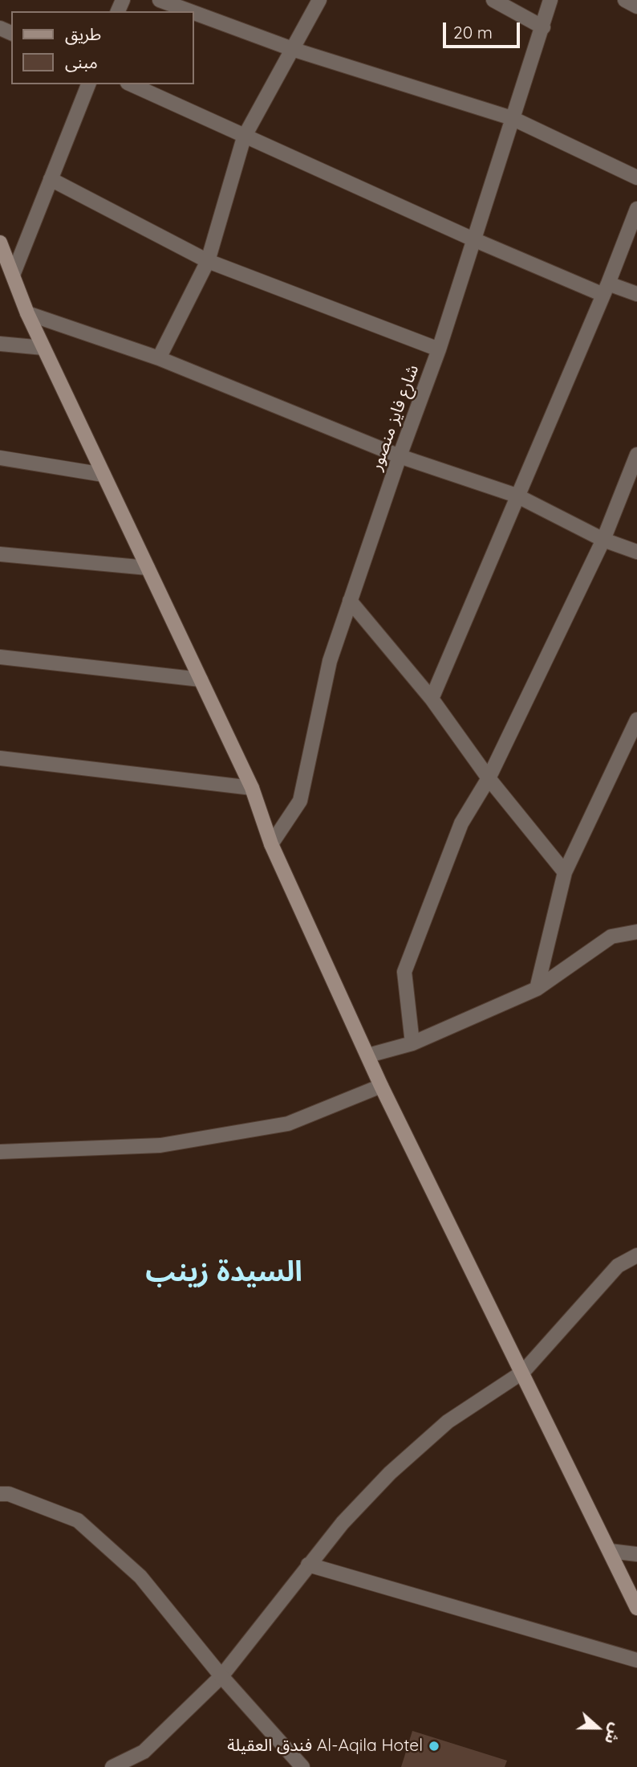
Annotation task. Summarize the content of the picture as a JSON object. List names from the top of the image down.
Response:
{
  "streets": {
    "street": ["شارع فايز منصور"]
  },
  "districts": ["السيدة زينب"],
  "places": ["فندق العقيلة Al-Aqila Hotel"],
  "legend": ["طريق", "مبنى"],
  "scale_bar": "20 m",
  "north": "right"
}
